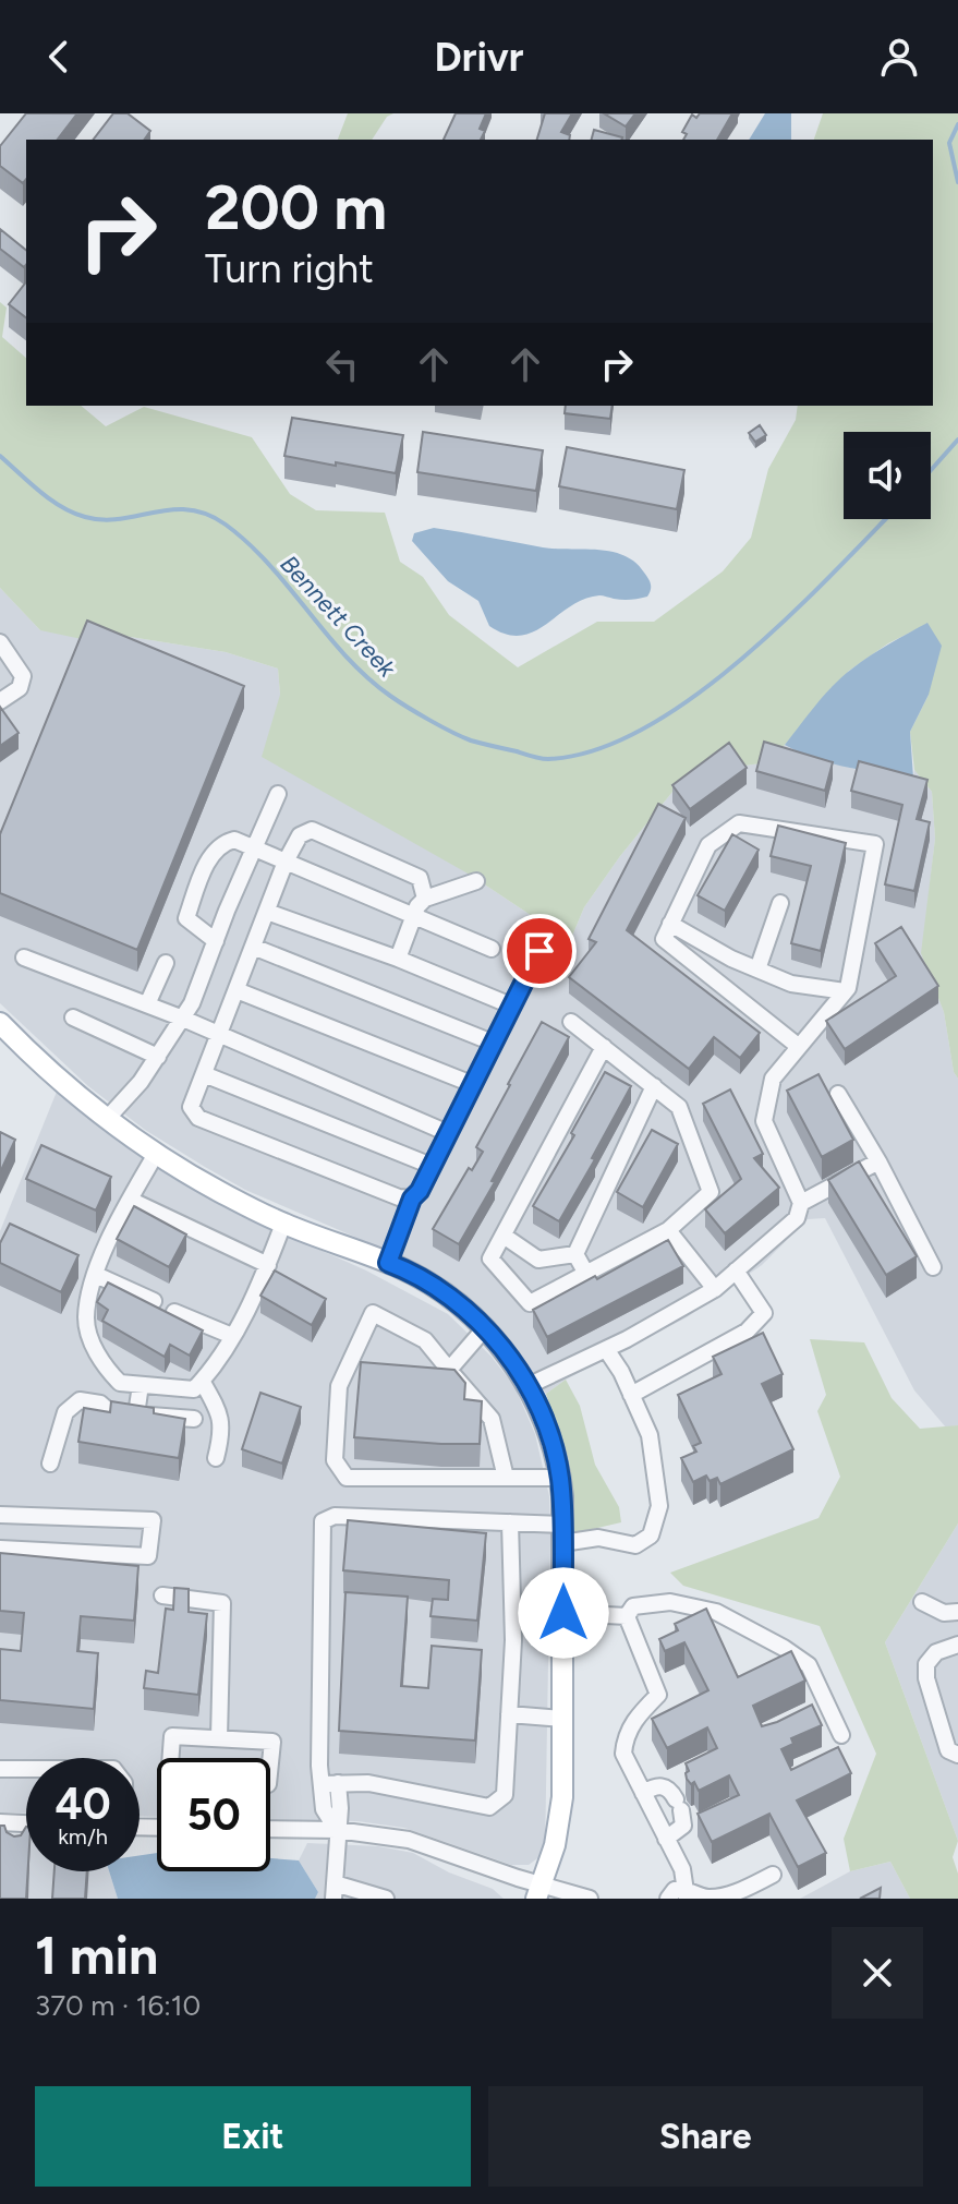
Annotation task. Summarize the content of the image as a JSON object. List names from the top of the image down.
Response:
{
  "water": ["Bennett Creek"],
  "page": {
    "header": "Drivr",
    "turn": ["200 m", "Turn right"],
    "speed": "40 km/h",
    "limit": "50",
    "heading": ["1 min", "370 m · 16:10"],
    "buttons": ["Exit", "Share"]
  }
}
